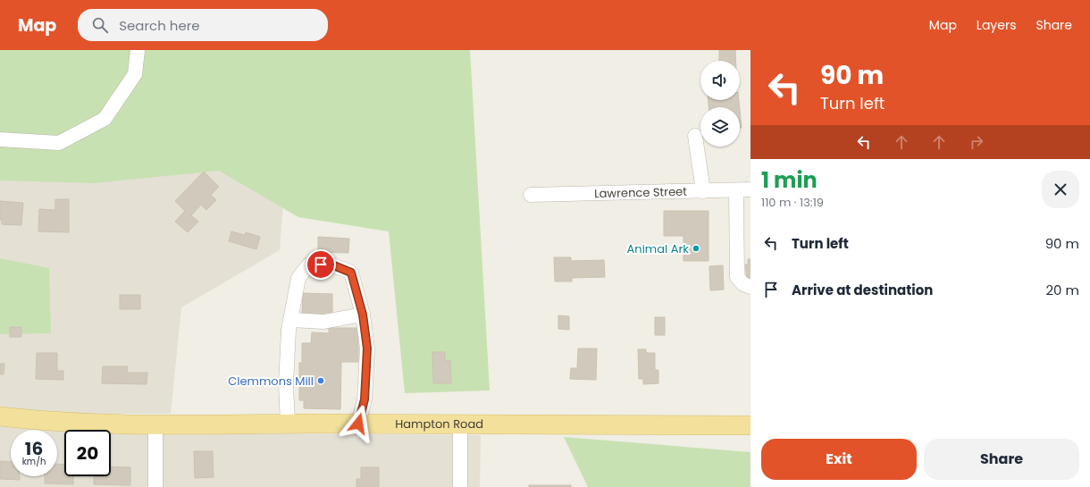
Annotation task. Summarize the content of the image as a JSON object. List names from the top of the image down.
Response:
{
  "streets": {
    "main road": ["Hampton Road"],
    "street": ["Lawrence Street"]
  },
  "places": ["Animal Ark", "Clemmons Mill"],
  "page": {
    "header": "Map",
    "search": "Search here",
    "nav": ["Map", "Layers", "Share"],
    "turn": ["90 m", "Turn left"],
    "heading": ["1 min", "110 m · 13:19"],
    "list": [
      {
        "name": "Turn left",
        "value": "90 m"
      },
      {
        "name": "Arrive at destination",
        "value": "20 m"
      }
    ],
    "speed": "16 km/h",
    "limit": "20",
    "buttons": ["Exit", "Share"]
  }
}
